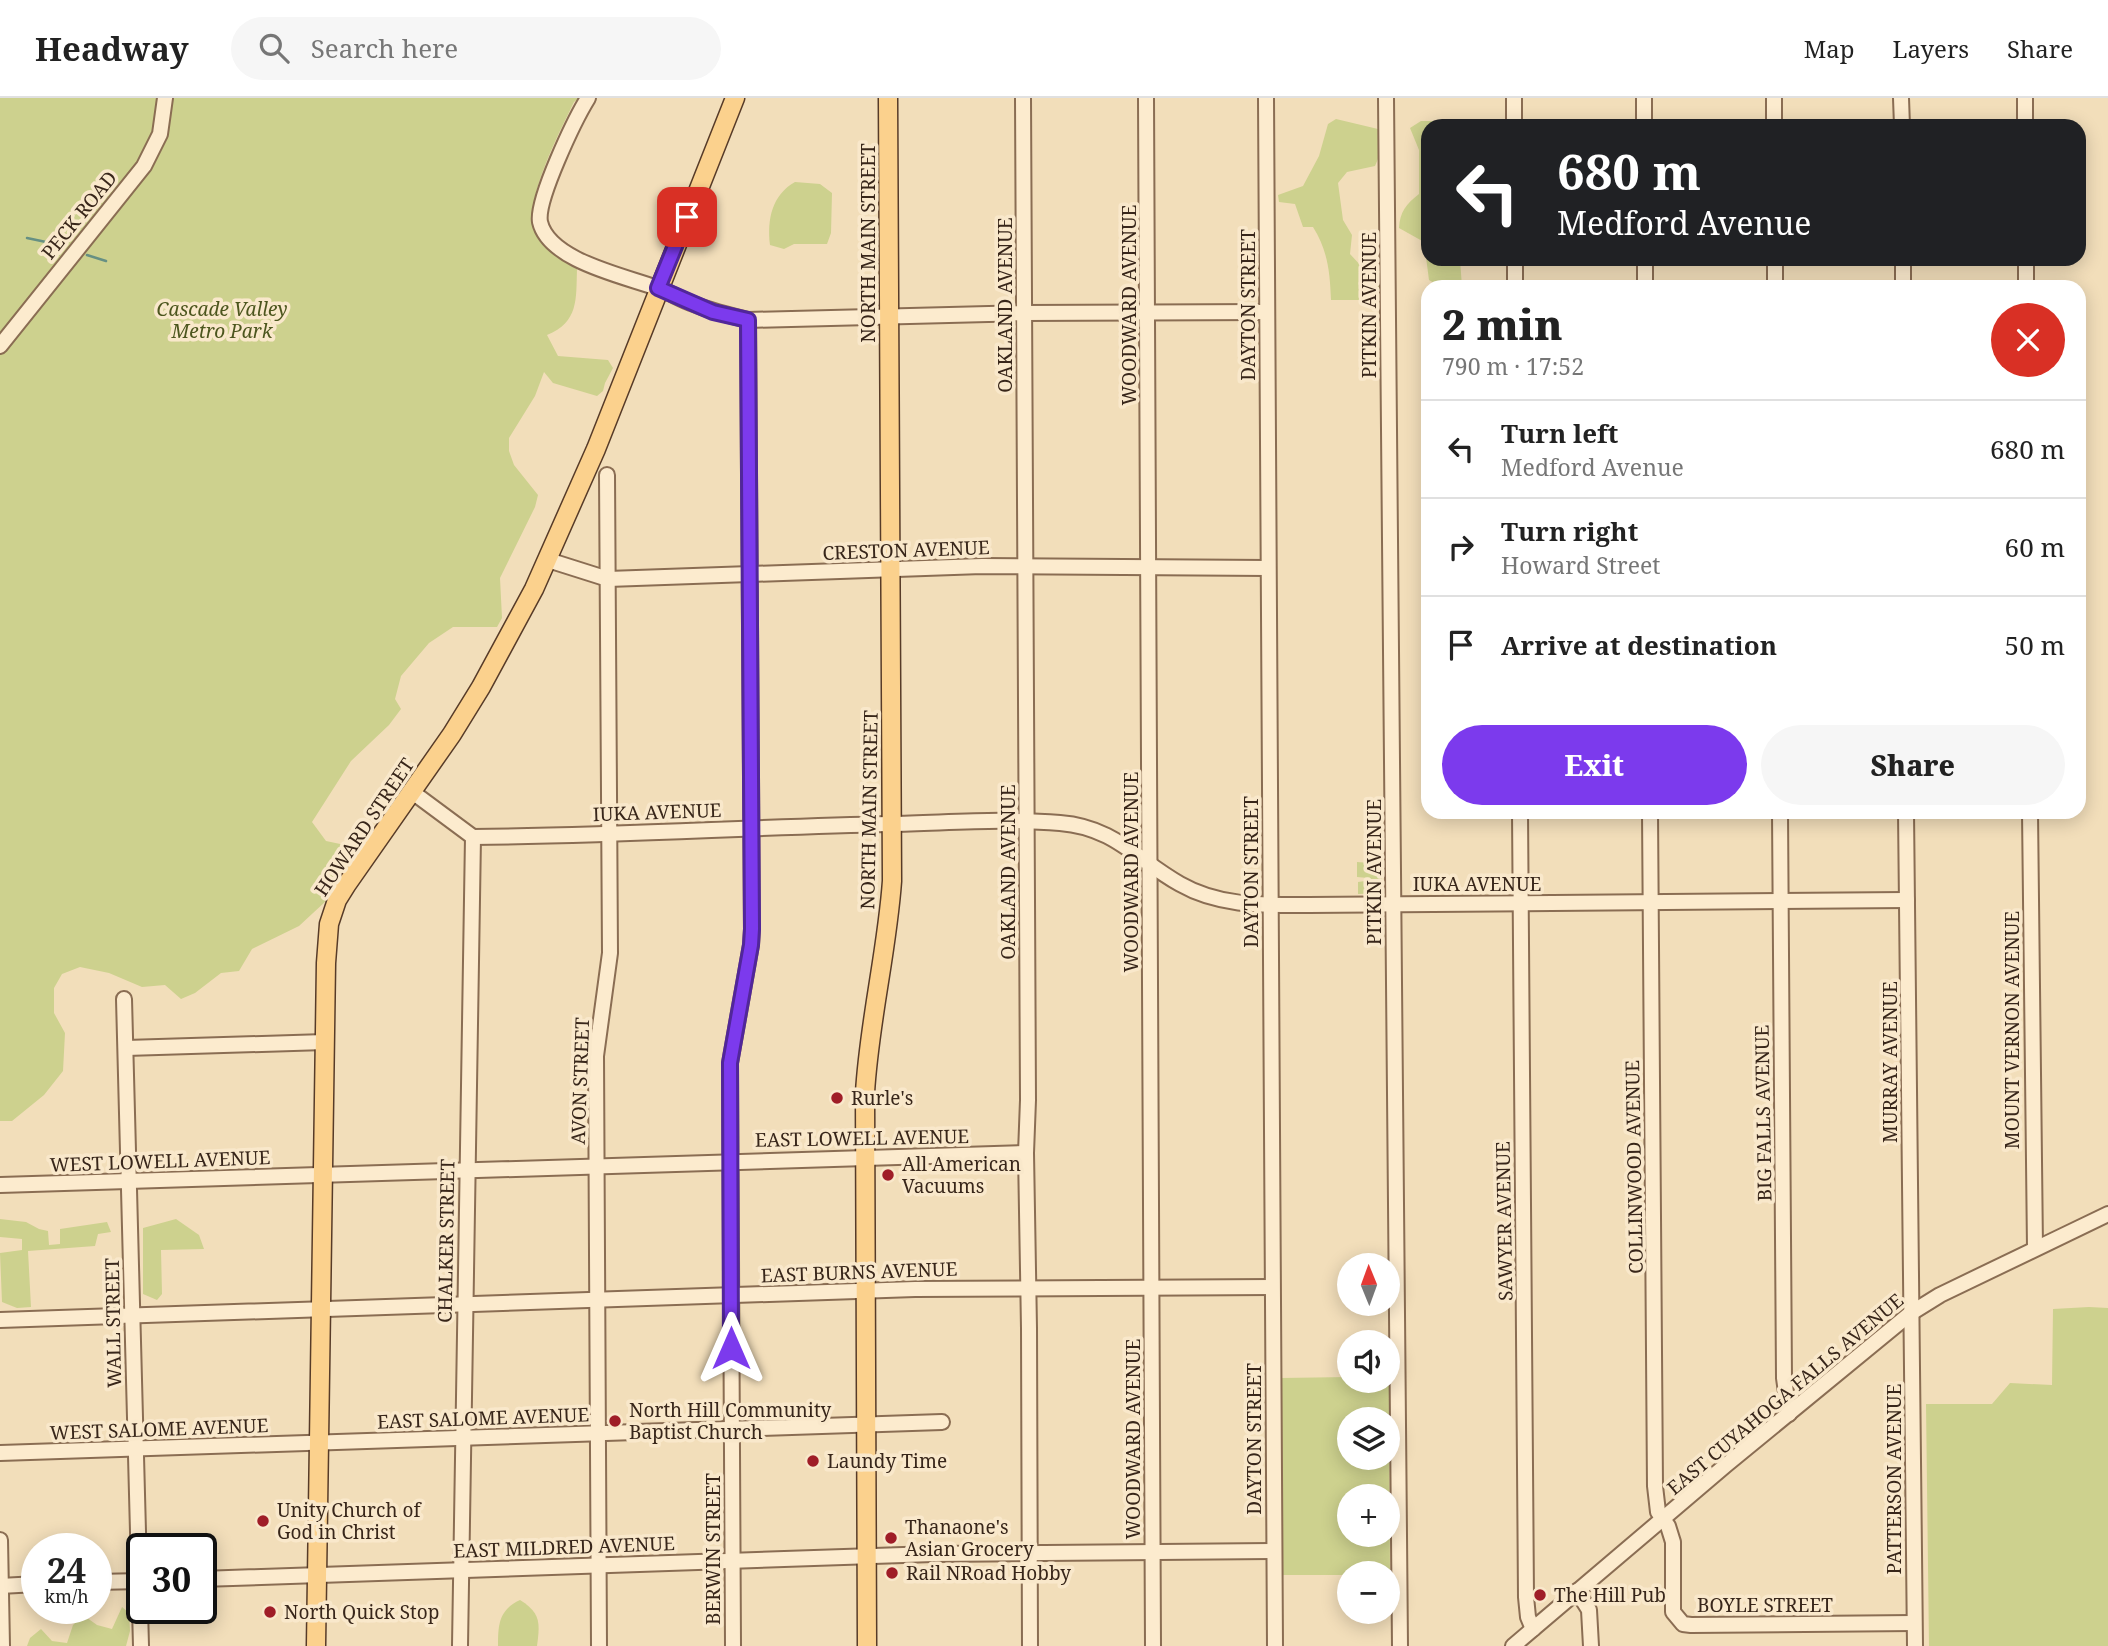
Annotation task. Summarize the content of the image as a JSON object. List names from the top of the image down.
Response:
{
  "streets": {
    "main road": ["NORTH MAIN STREET", "HOWARD STREET"],
    "street": [
      "PECK ROAD",
      "OAKLAND AVENUE",
      "WOODWARD AVENUE",
      "DAYTON STREET",
      "PITKIN AVENUE",
      "CRESTON AVENUE",
      "IUKA AVENUE",
      "MOUNT VERNON AVENUE",
      "MURRAY AVENUE",
      "AVON STREET",
      "BIG FALLS AVENUE",
      "EAST LOWELL AVENUE",
      "WEST LOWELL AVENUE",
      "COLLINWOOD AVENUE",
      "SAWYER AVENUE",
      "CHALKER STREET",
      "EAST BURNS AVENUE",
      "WALL STREET",
      "EAST CUYAHOGA FALLS AVENUE",
      "EAST SALOME AVENUE",
      "WEST SALOME AVENUE",
      "PATTERSON AVENUE",
      "EAST MILDRED AVENUE",
      "BERWIN STREET",
      "BOYLE STREET"
    ]
  },
  "crossings": [
    ["NORTH MAIN STREET", "CRESTON AVENUE"],
    ["NORTH MAIN STREET", "IUKA AVENUE"],
    ["NORTH MAIN STREET", "EAST LOWELL AVENUE"],
    ["NORTH MAIN STREET", "EAST BURNS AVENUE"],
    ["NORTH MAIN STREET", "EAST SALOME AVENUE"],
    ["NORTH MAIN STREET", "EAST MILDRED AVENUE"],
    ["OAKLAND AVENUE", "CRESTON AVENUE"],
    ["OAKLAND AVENUE", "IUKA AVENUE"],
    ["OAKLAND AVENUE", "EAST LOWELL AVENUE"],
    ["OAKLAND AVENUE", "EAST BURNS AVENUE"],
    ["OAKLAND AVENUE", "EAST MILDRED AVENUE"],
    ["WOODWARD AVENUE", "CRESTON AVENUE"],
    ["WOODWARD AVENUE", "IUKA AVENUE"],
    ["WOODWARD AVENUE", "EAST BURNS AVENUE"],
    ["WOODWARD AVENUE", "EAST MILDRED AVENUE"],
    ["DAYTON STREET", "CRESTON AVENUE"],
    ["DAYTON STREET", "IUKA AVENUE"],
    ["DAYTON STREET", "EAST BURNS AVENUE"],
    ["DAYTON STREET", "EAST MILDRED AVENUE"],
    ["PITKIN AVENUE", "IUKA AVENUE"],
    ["CRESTON AVENUE", "HOWARD STREET"],
    ["CRESTON AVENUE", "AVON STREET"],
    ["CRESTON AVENUE", "BERWIN STREET"],
    ["IUKA AVENUE", "MURRAY AVENUE"],
    ["IUKA AVENUE", "AVON STREET"],
    ["IUKA AVENUE", "BIG FALLS AVENUE"],
    ["IUKA AVENUE", "COLLINWOOD AVENUE"],
    ["IUKA AVENUE", "SAWYER AVENUE"],
    ["IUKA AVENUE", "CHALKER STREET"],
    ["IUKA AVENUE", "BERWIN STREET"],
    ["HOWARD STREET", "EAST LOWELL AVENUE"],
    ["HOWARD STREET", "WEST LOWELL AVENUE"],
    ["HOWARD STREET", "EAST BURNS AVENUE"],
    ["HOWARD STREET", "EAST SALOME AVENUE"],
    ["HOWARD STREET", "WEST SALOME AVENUE"],
    ["HOWARD STREET", "EAST MILDRED AVENUE"],
    ["MOUNT VERNON AVENUE", "EAST CUYAHOGA FALLS AVENUE"],
    ["MURRAY AVENUE", "EAST CUYAHOGA FALLS AVENUE"],
    ["MURRAY AVENUE", "PATTERSON AVENUE"],
    ["AVON STREET", "EAST LOWELL AVENUE"],
    ["AVON STREET", "EAST BURNS AVENUE"],
    ["AVON STREET", "EAST SALOME AVENUE"],
    ["AVON STREET", "EAST MILDRED AVENUE"],
    ["BIG FALLS AVENUE", "EAST CUYAHOGA FALLS AVENUE"],
    ["EAST LOWELL AVENUE", "WEST LOWELL AVENUE"],
    ["EAST LOWELL AVENUE", "CHALKER STREET"],
    ["EAST LOWELL AVENUE", "BERWIN STREET"],
    ["WEST LOWELL AVENUE", "WALL STREET"],
    ["COLLINWOOD AVENUE", "EAST CUYAHOGA FALLS AVENUE"],
    ["COLLINWOOD AVENUE", "BOYLE STREET"],
    ["SAWYER AVENUE", "EAST CUYAHOGA FALLS AVENUE"],
    ["CHALKER STREET", "EAST BURNS AVENUE"],
    ["CHALKER STREET", "EAST SALOME AVENUE"],
    ["CHALKER STREET", "EAST MILDRED AVENUE"],
    ["EAST BURNS AVENUE", "WALL STREET"],
    ["EAST BURNS AVENUE", "BERWIN STREET"],
    ["WALL STREET", "WEST SALOME AVENUE"],
    ["EAST CUYAHOGA FALLS AVENUE", "PATTERSON AVENUE"],
    ["EAST CUYAHOGA FALLS AVENUE", "BOYLE STREET"],
    ["EAST SALOME AVENUE", "WEST SALOME AVENUE"],
    ["EAST SALOME AVENUE", "BERWIN STREET"],
    ["PATTERSON AVENUE", "BOYLE STREET"],
    ["EAST MILDRED AVENUE", "BERWIN STREET"]
  ],
  "parks": ["Cascade Valley Metro Park"],
  "places": [
    "Rurle's",
    "All American Vacuums",
    "North Hill Community Baptist Church",
    "Laundy Time",
    "Unity Church of God in Christ",
    "Thanaone's Asian Grocery",
    "Rail NRoad Hobby",
    "The Hill Pub",
    "North Quick Stop"
  ],
  "north": "top",
  "page": {
    "header": "Headway",
    "search": "Search here",
    "nav": ["Map", "Layers", "Share"],
    "turn": ["680 m", "Medford Avenue"],
    "heading": ["2 min", "790 m · 17:52"],
    "list": [
      {
        "name": "Turn left",
        "note": "Medford Avenue",
        "value": "680 m"
      },
      {
        "name": "Turn right",
        "note": "Howard Street",
        "value": "60 m"
      },
      {
        "name": "Arrive at destination",
        "value": "50 m"
      }
    ],
    "buttons": ["Exit", "Share"],
    "map_buttons": ["+", "−"],
    "speed": "24 km/h",
    "limit": "30"
  }
}
